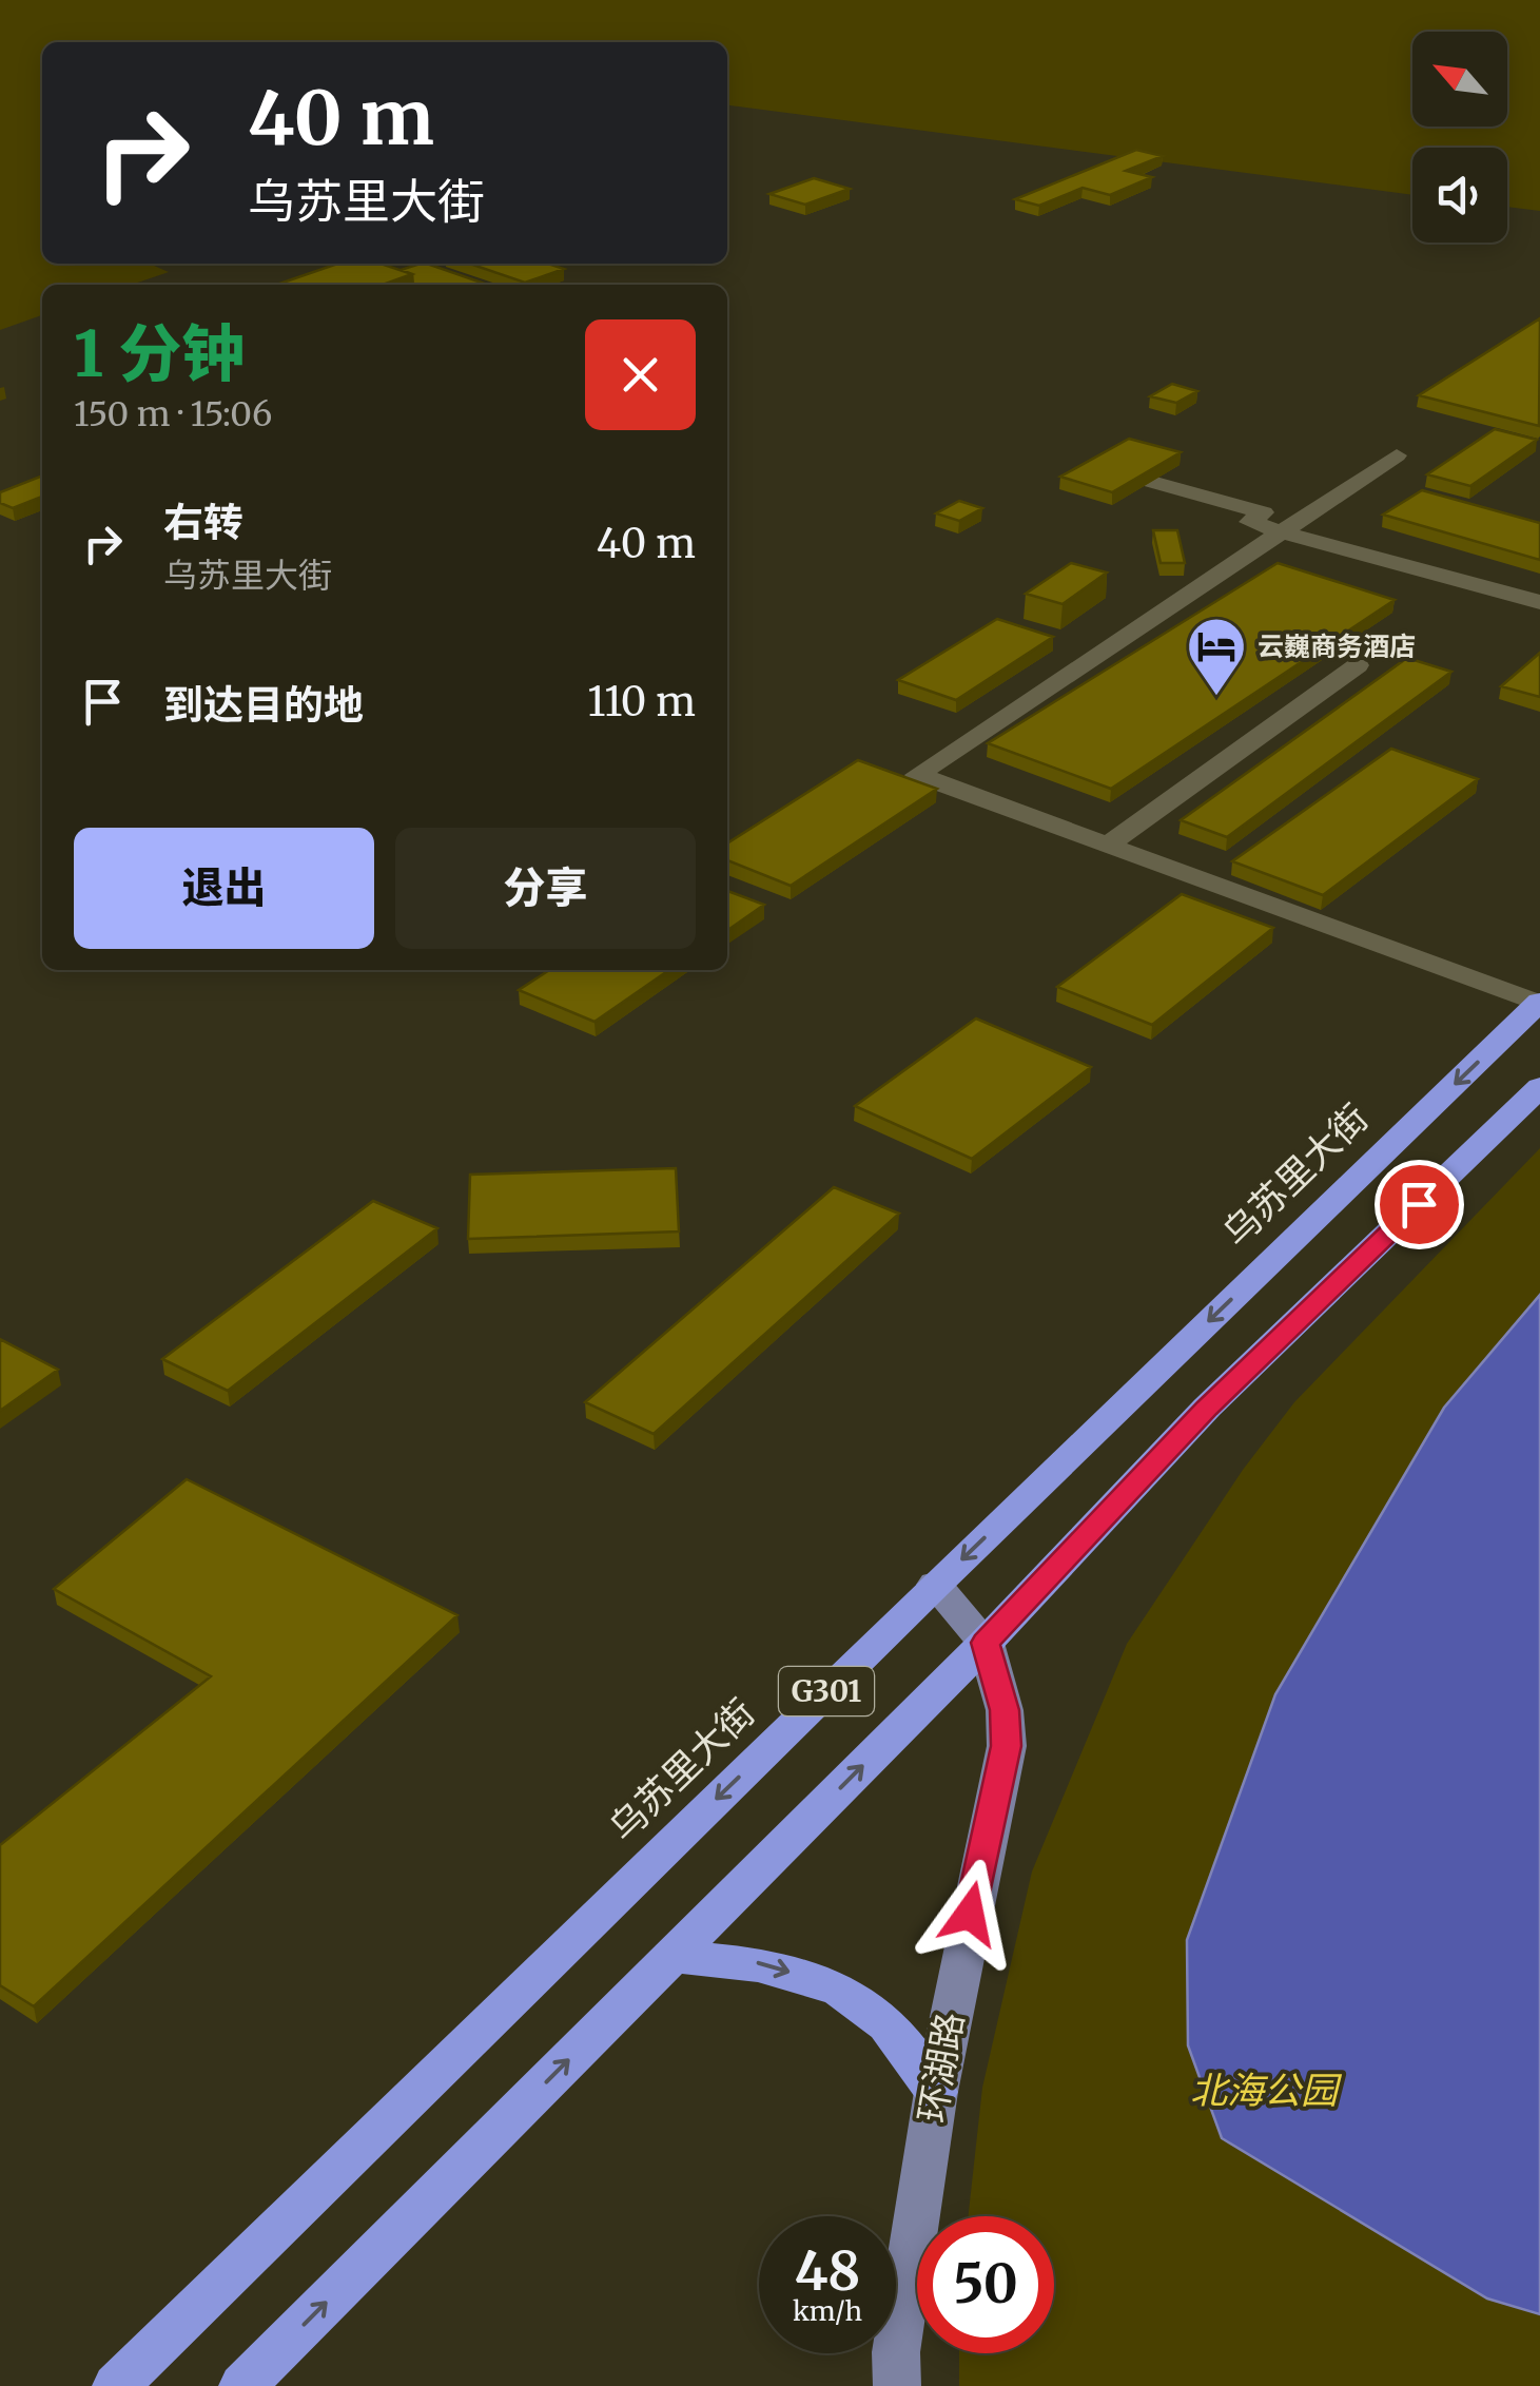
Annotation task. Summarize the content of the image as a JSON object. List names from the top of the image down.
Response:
{
  "streets": {
    "highway": ["乌苏里大街", "G301"],
    "main road": ["环湖路"]
  },
  "crossings": [
    ["乌苏里大街", "环湖路"],
    ["G301", "环湖路"]
  ],
  "parks": ["北海公园"],
  "places": {
    "hotel": ["云巍商务酒店"]
  },
  "north": "top left",
  "page": {
    "turn": ["40 m", "乌苏里大街"],
    "heading": ["1 分钟", "150 m · 15:06"],
    "list": [
      {
        "name": "右转",
        "note": "乌苏里大街",
        "value": "40 m"
      },
      {
        "name": "到达目的地",
        "value": "110 m"
      }
    ],
    "buttons": ["退出", "分享"],
    "speed": "48 km/h",
    "limit": "50"
  }
}
